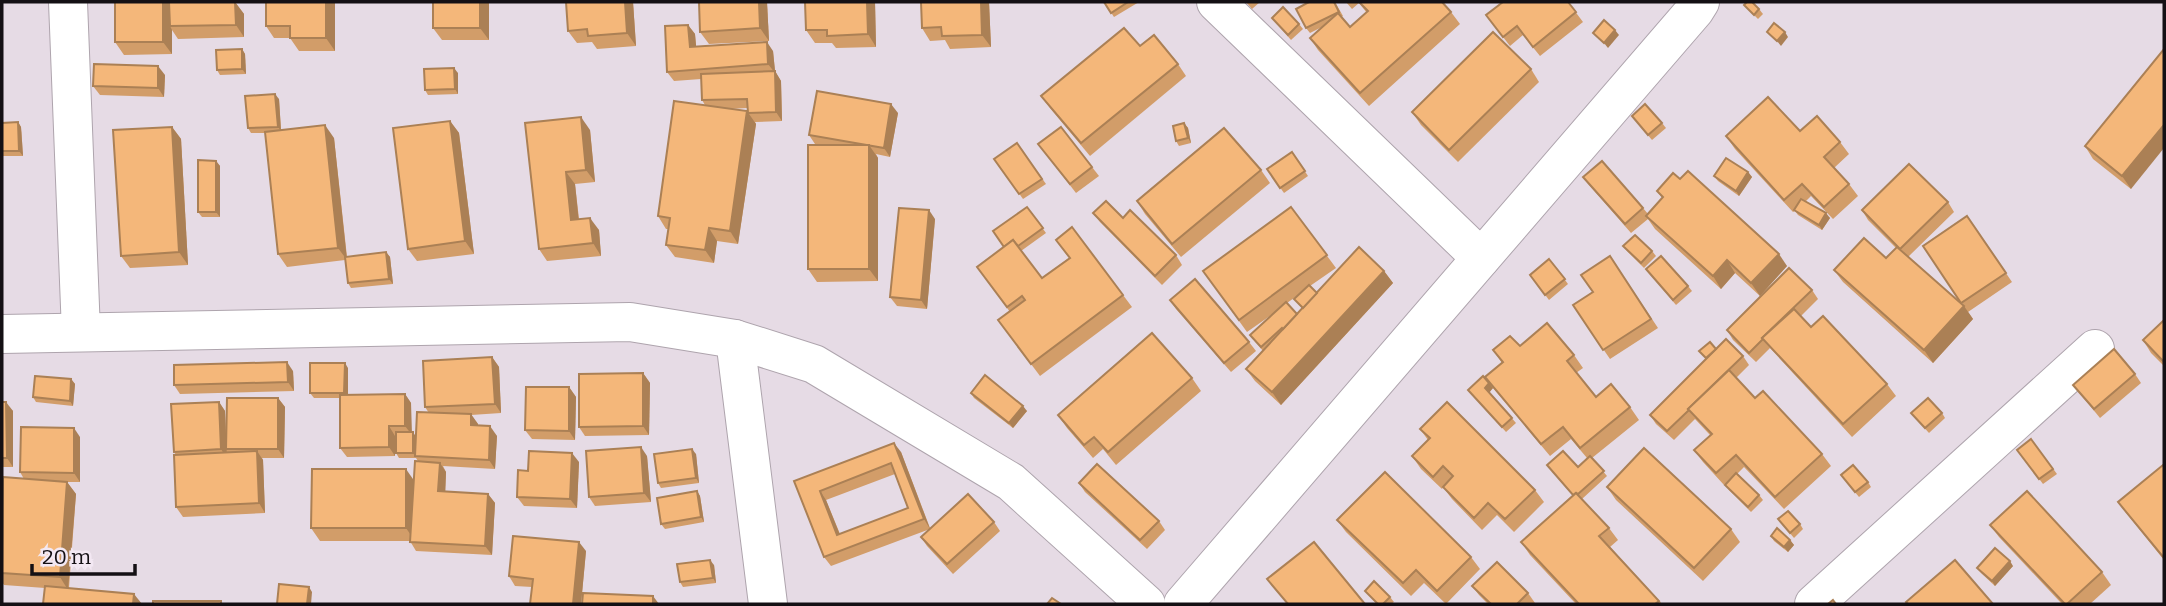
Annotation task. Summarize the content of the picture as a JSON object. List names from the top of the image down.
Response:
{
  "scale_bar": "20 m"
}
